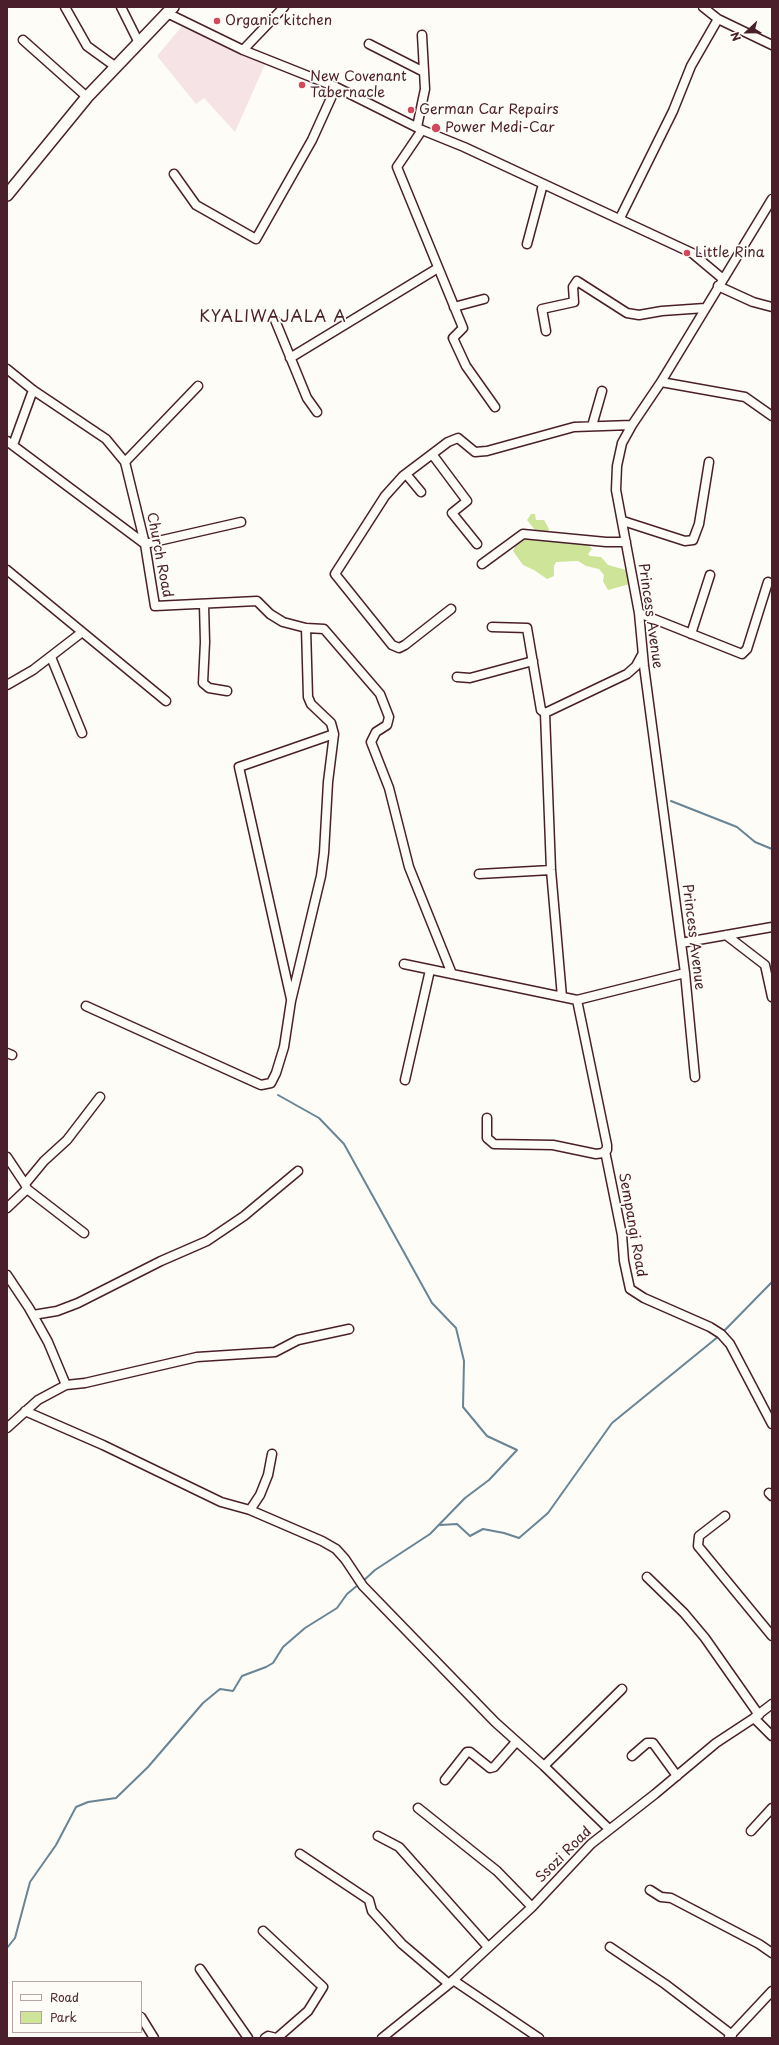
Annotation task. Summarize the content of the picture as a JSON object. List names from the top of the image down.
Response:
{
  "streets": {
    "street": [
      "Church Road",
      "Princess Avenue",
      "Sempangi Road",
      "Ssozi Road"
    ]
  },
  "districts": ["KYALIWAJALA A"],
  "places": [
    "Organic kitchen",
    "New Covenant Tabernacle",
    "German Car Repairs",
    "Power Medi-Car",
    "Little Rina"
  ],
  "legend": ["Road", "Park"],
  "north": "left"
}
